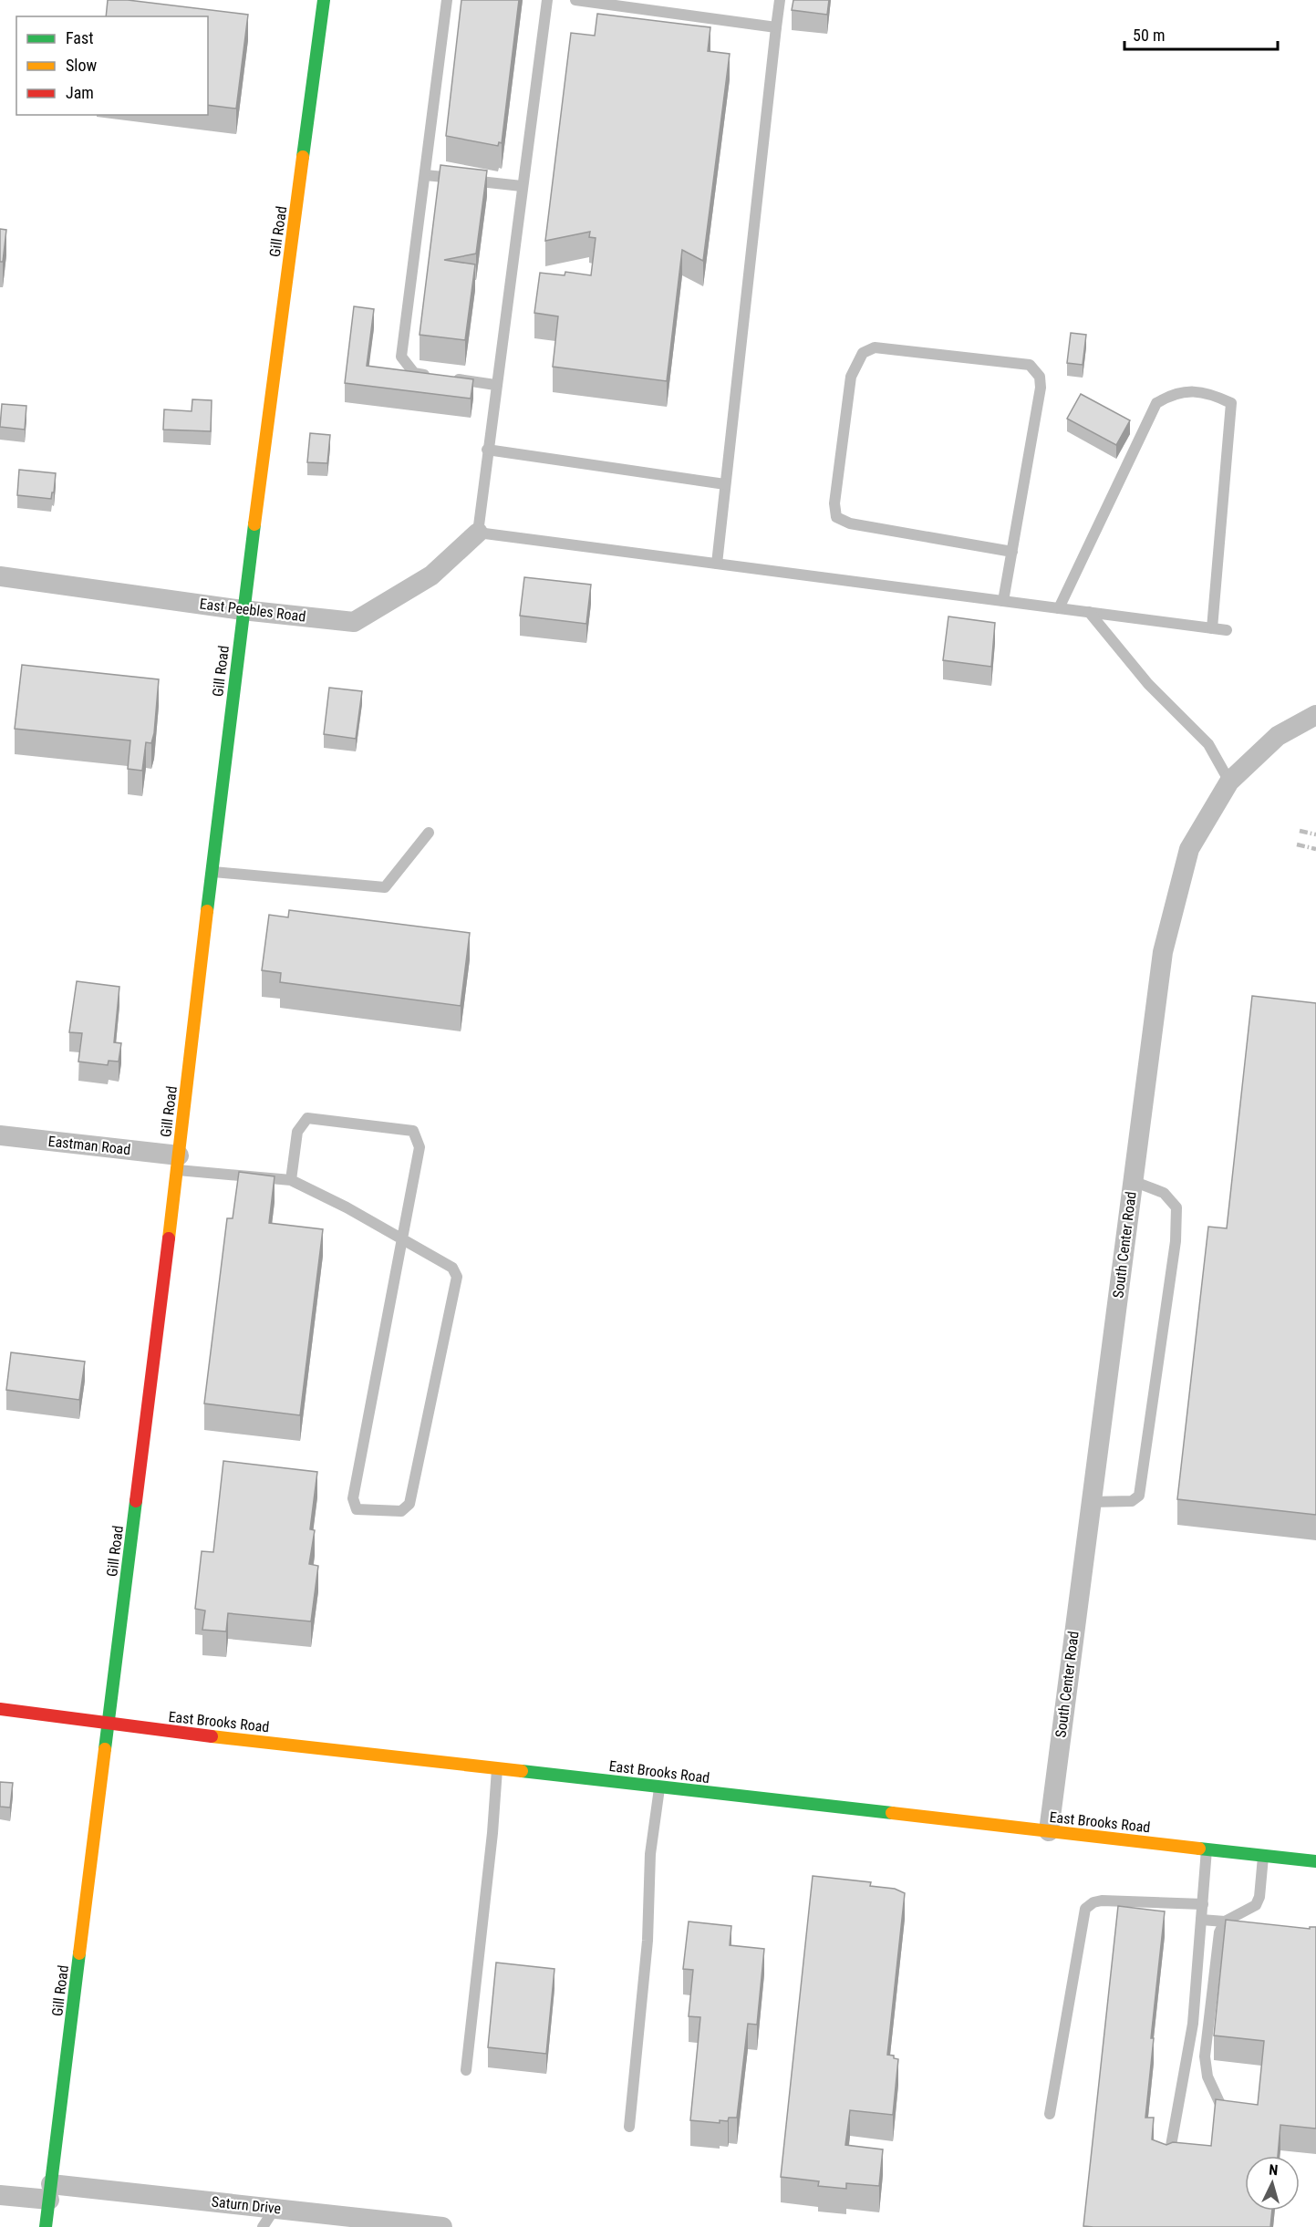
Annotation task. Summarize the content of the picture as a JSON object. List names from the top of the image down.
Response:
{
  "streets": {
    "street": [
      "Gill Road",
      "East Peebles Road",
      "Eastman Road",
      "South Center Road",
      "East Brooks Road",
      "Saturn Drive"
    ]
  },
  "crossings": [
    ["Gill Road", "East Peebles Road"],
    ["Gill Road", "Eastman Road"],
    ["Gill Road", "East Brooks Road"],
    ["Gill Road", "Saturn Drive"],
    ["South Center Road", "East Brooks Road"]
  ],
  "legend": ["Fast", "Slow", "Jam"],
  "scale_bar": "50 m",
  "north": "top"
}
